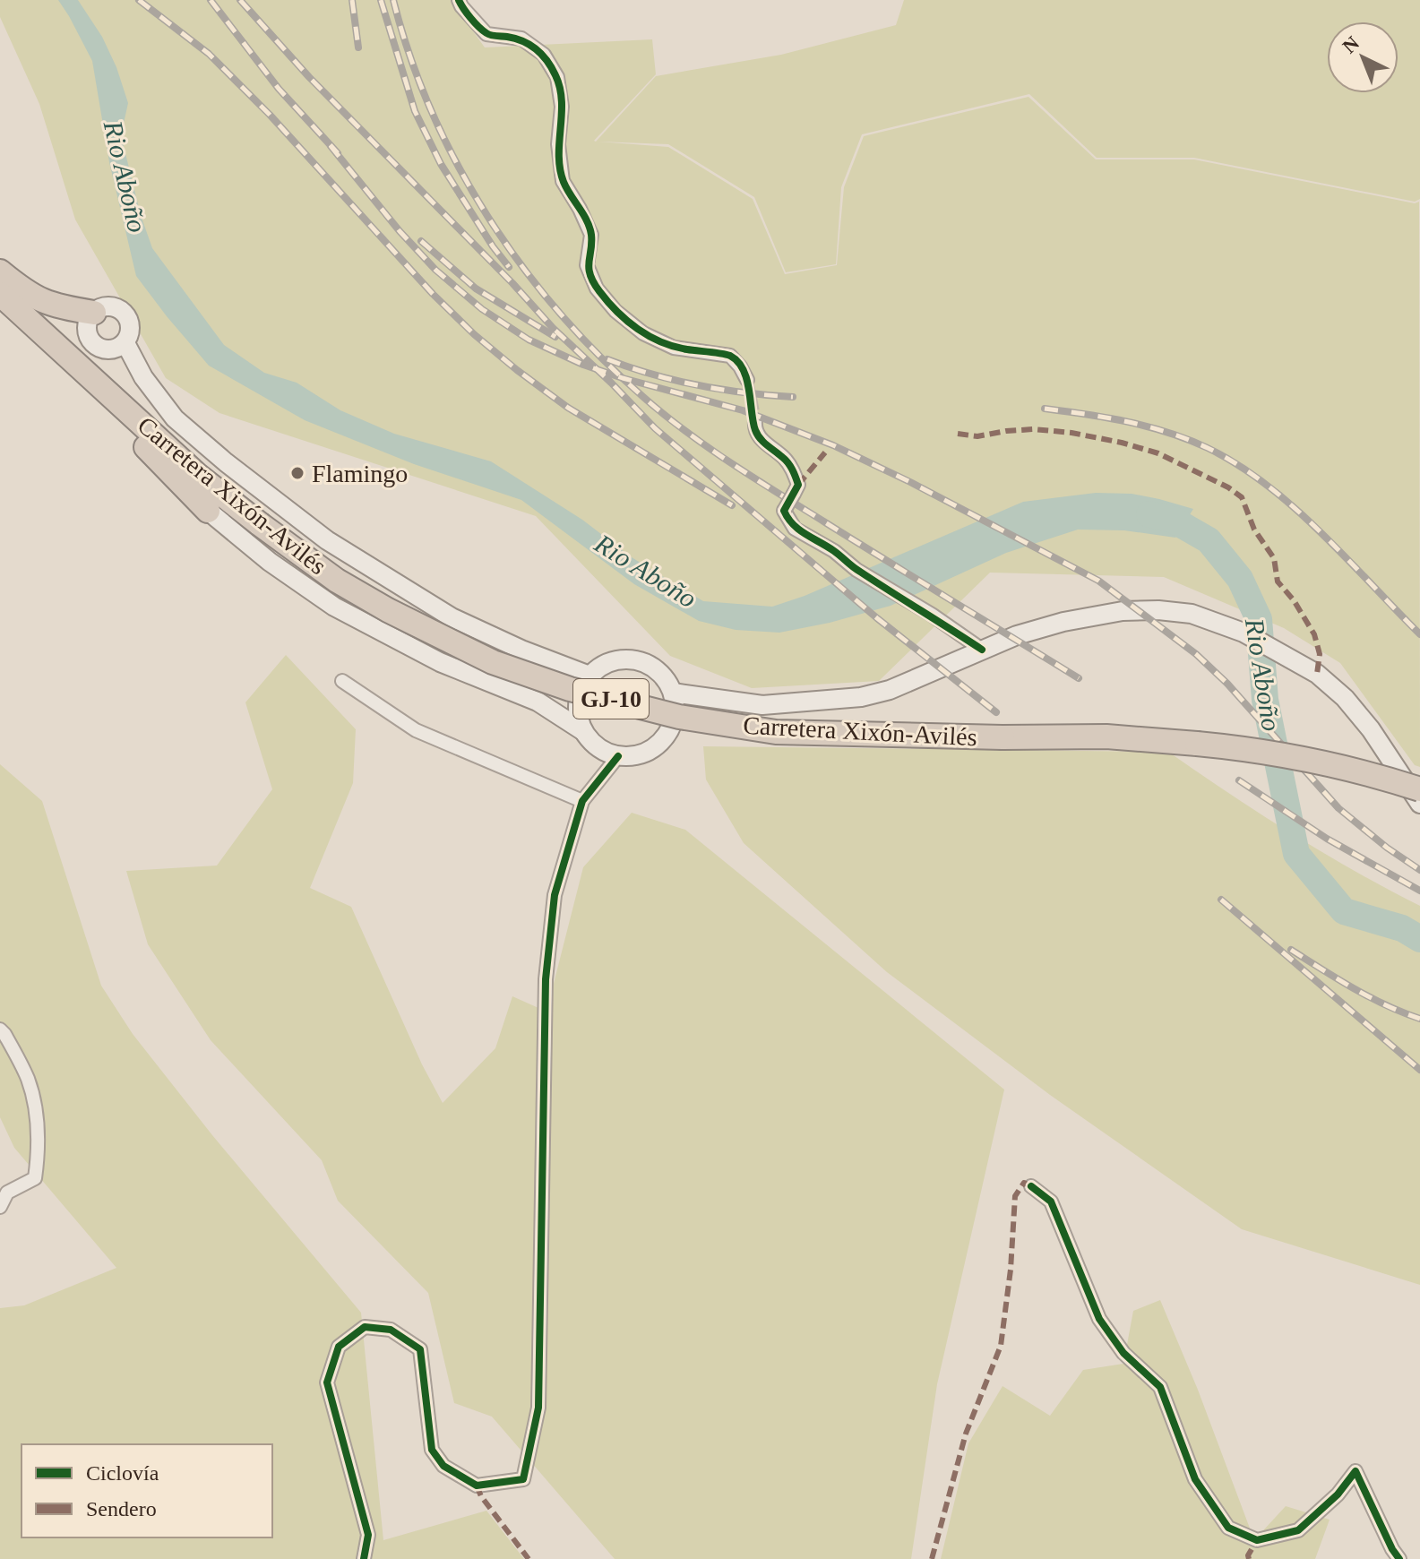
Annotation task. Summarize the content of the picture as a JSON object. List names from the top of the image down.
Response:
{
  "streets": {
    "highway": ["Carretera Xixón-Avilés", "GJ-10"]
  },
  "water": ["Rio Aboño"],
  "places": ["Flamingo"],
  "legend": ["Ciclovía", "Sendero"],
  "north": "top left"
}
